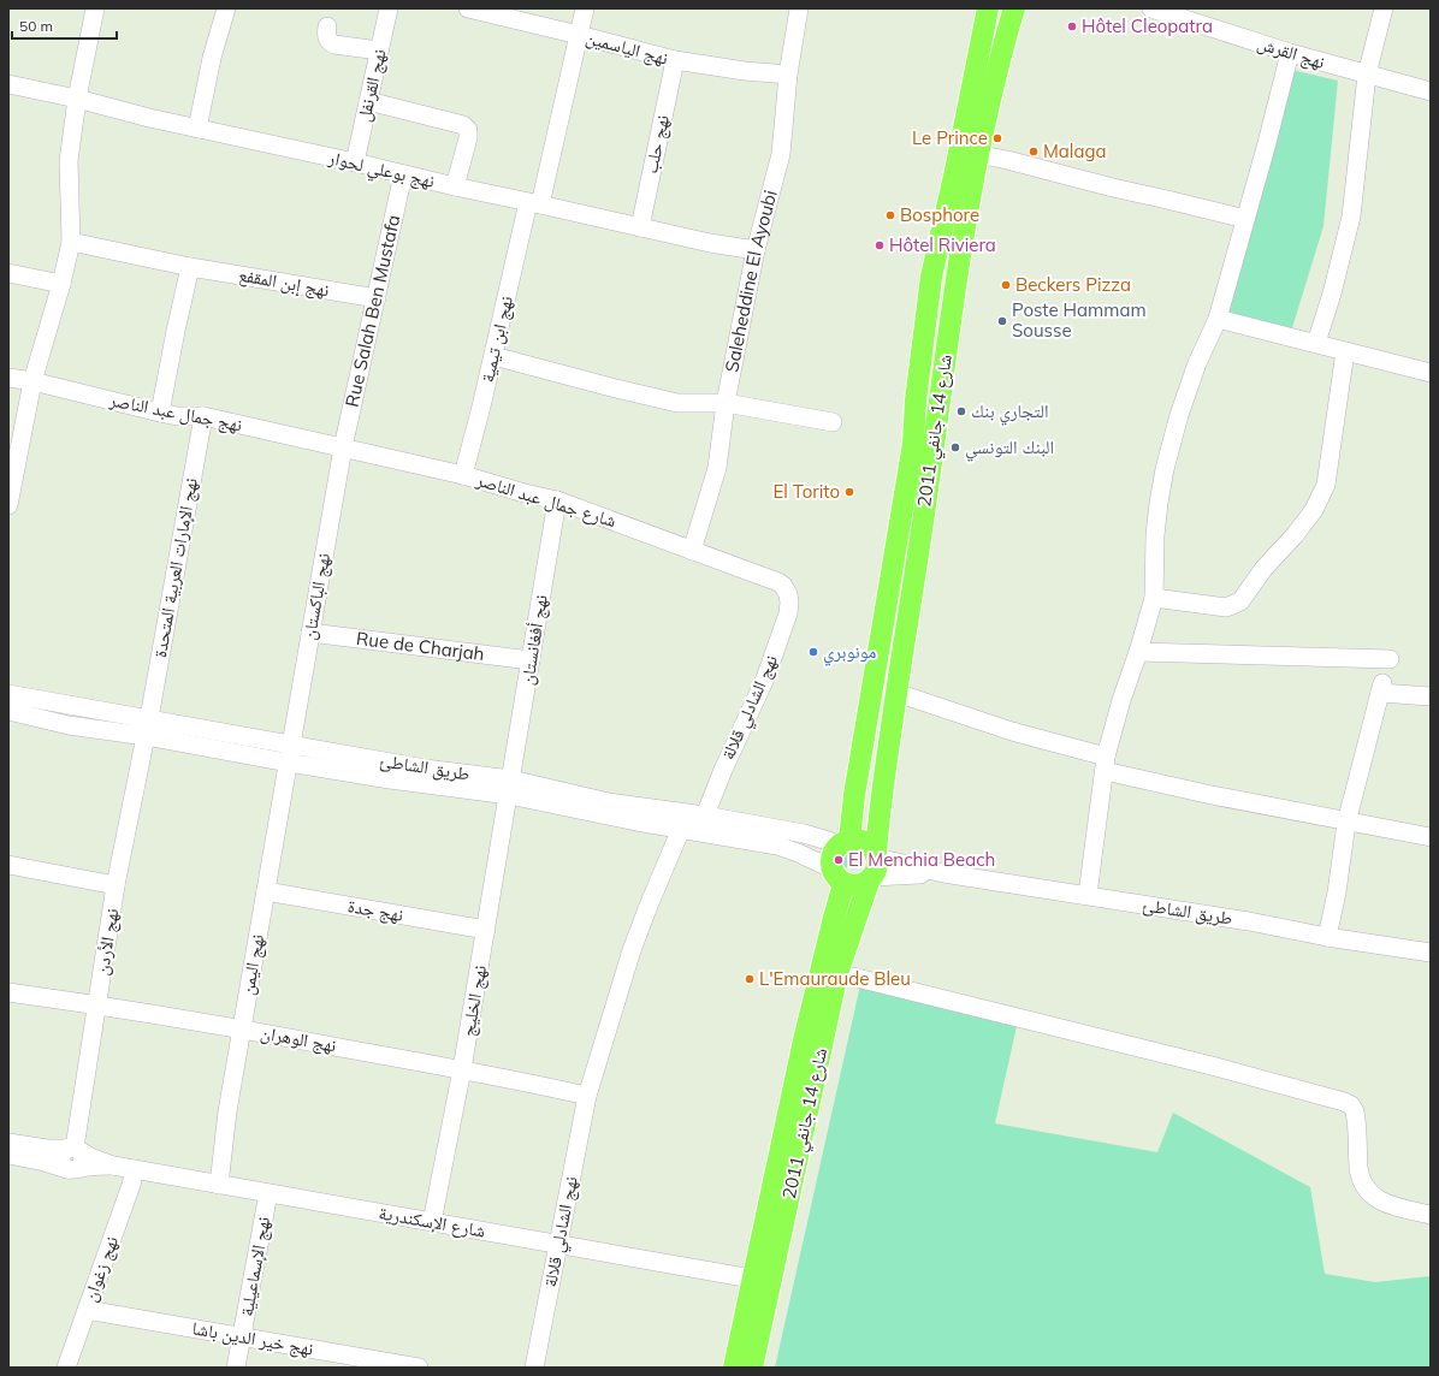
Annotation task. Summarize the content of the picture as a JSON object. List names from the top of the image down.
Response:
{
  "streets": {
    "main road": ["شارع 14 جانفي 2011"],
    "street": [
      "نهج الياسمين",
      "نهج القرش",
      "نهج القرنفل",
      "نهج حلب",
      "نهج بوعلي لحوار",
      "Saleheddine El Ayoubi",
      "نهج إبن المقفع",
      "Rue Salah Ben Mustafa",
      "نهج ابن تيمية",
      "نهج جمال عبد الناصر",
      "شارع جمال عبد الناصر",
      "نهج الإمارات العربية المتحدة",
      "نهج الباكستان",
      "نهج أفغانستان",
      "Rue de Charjah",
      "نهج الشادلي قلالة",
      "طريق الشاطئ",
      "نهج جدة",
      "نهج الأردن",
      "نهج اليمن",
      "نهج الخليج",
      "نهج الوهران",
      "شارع الإسكندرية",
      "نهج الإسماعيلية",
      "نهج زغوان",
      "نهج خير الدين باشا"
    ]
  },
  "crossings": [
    ["نهج الياسمين", "نهج حلب"],
    ["نهج الياسمين", "Saleheddine El Ayoubi"],
    ["نهج الياسمين", "نهج ابن تيمية"],
    ["نهج القرنفل", "نهج بوعلي لحوار"],
    ["نهج حلب", "نهج بوعلي لحوار"],
    ["نهج بوعلي لحوار", "Saleheddine El Ayoubi"],
    ["نهج بوعلي لحوار", "Rue Salah Ben Mustafa"],
    ["نهج بوعلي لحوار", "نهج ابن تيمية"],
    ["Saleheddine El Ayoubi", "شارع جمال عبد الناصر"],
    ["نهج إبن المقفع", "Rue Salah Ben Mustafa"],
    ["Rue Salah Ben Mustafa", "نهج جمال عبد الناصر"],
    ["Rue Salah Ben Mustafa", "شارع جمال عبد الناصر"],
    ["Rue Salah Ben Mustafa", "نهج الباكستان"],
    ["نهج ابن تيمية", "شارع جمال عبد الناصر"],
    ["نهج جمال عبد الناصر", "شارع جمال عبد الناصر"],
    ["نهج جمال عبد الناصر", "نهج الإمارات العربية المتحدة"],
    ["نهج جمال عبد الناصر", "نهج الباكستان"],
    ["شارع 14 جانفي 2011", "طريق الشاطئ"],
    ["شارع 14 جانفي 2011", "شارع الإسكندرية"],
    ["شارع جمال عبد الناصر", "نهج الباكستان"],
    ["شارع جمال عبد الناصر", "نهج أفغانستان"],
    ["شارع جمال عبد الناصر", "نهج الشادلي قلالة"],
    ["نهج الإمارات العربية المتحدة", "طريق الشاطئ"],
    ["نهج الإمارات العربية المتحدة", "نهج الأردن"],
    ["نهج الباكستان", "Rue de Charjah"],
    ["نهج الباكستان", "طريق الشاطئ"],
    ["نهج الباكستان", "نهج اليمن"],
    ["نهج أفغانستان", "Rue de Charjah"],
    ["نهج أفغانستان", "طريق الشاطئ"],
    ["نهج أفغانستان", "نهج الخليج"],
    ["نهج الشادلي قلالة", "طريق الشاطئ"],
    ["نهج الشادلي قلالة", "نهج الوهران"],
    ["نهج الشادلي قلالة", "شارع الإسكندرية"],
    ["طريق الشاطئ", "نهج الأردن"],
    ["طريق الشاطئ", "نهج اليمن"],
    ["طريق الشاطئ", "نهج الخليج"],
    ["نهج جدة", "نهج اليمن"],
    ["نهج جدة", "نهج الخليج"],
    ["نهج الأردن", "نهج الوهران"],
    ["نهج الأردن", "شارع الإسكندرية"],
    ["نهج اليمن", "نهج الوهران"],
    ["نهج اليمن", "شارع الإسكندرية"],
    ["نهج الخليج", "نهج الوهران"],
    ["نهج الخليج", "شارع الإسكندرية"],
    ["شارع الإسكندرية", "نهج الإسماعيلية"],
    ["شارع الإسكندرية", "نهج زغوان"],
    ["نهج الإسماعيلية", "نهج خير الدين باشا"],
    ["نهج زغوان", "نهج خير الدين باشا"]
  ],
  "places": [
    "Hôtel Cleopatra",
    "Le Prince",
    "Malaga",
    "Bosphore",
    "Hôtel Riviera",
    "Beckers Pizza",
    "Poste Hammam Sousse",
    "التجاري بنك",
    "البنك التونسي",
    "El Torito",
    "مونوبري",
    "El Menchia Beach",
    "L'Emauraude Bleu"
  ],
  "scale_bar": "50 m"
}
